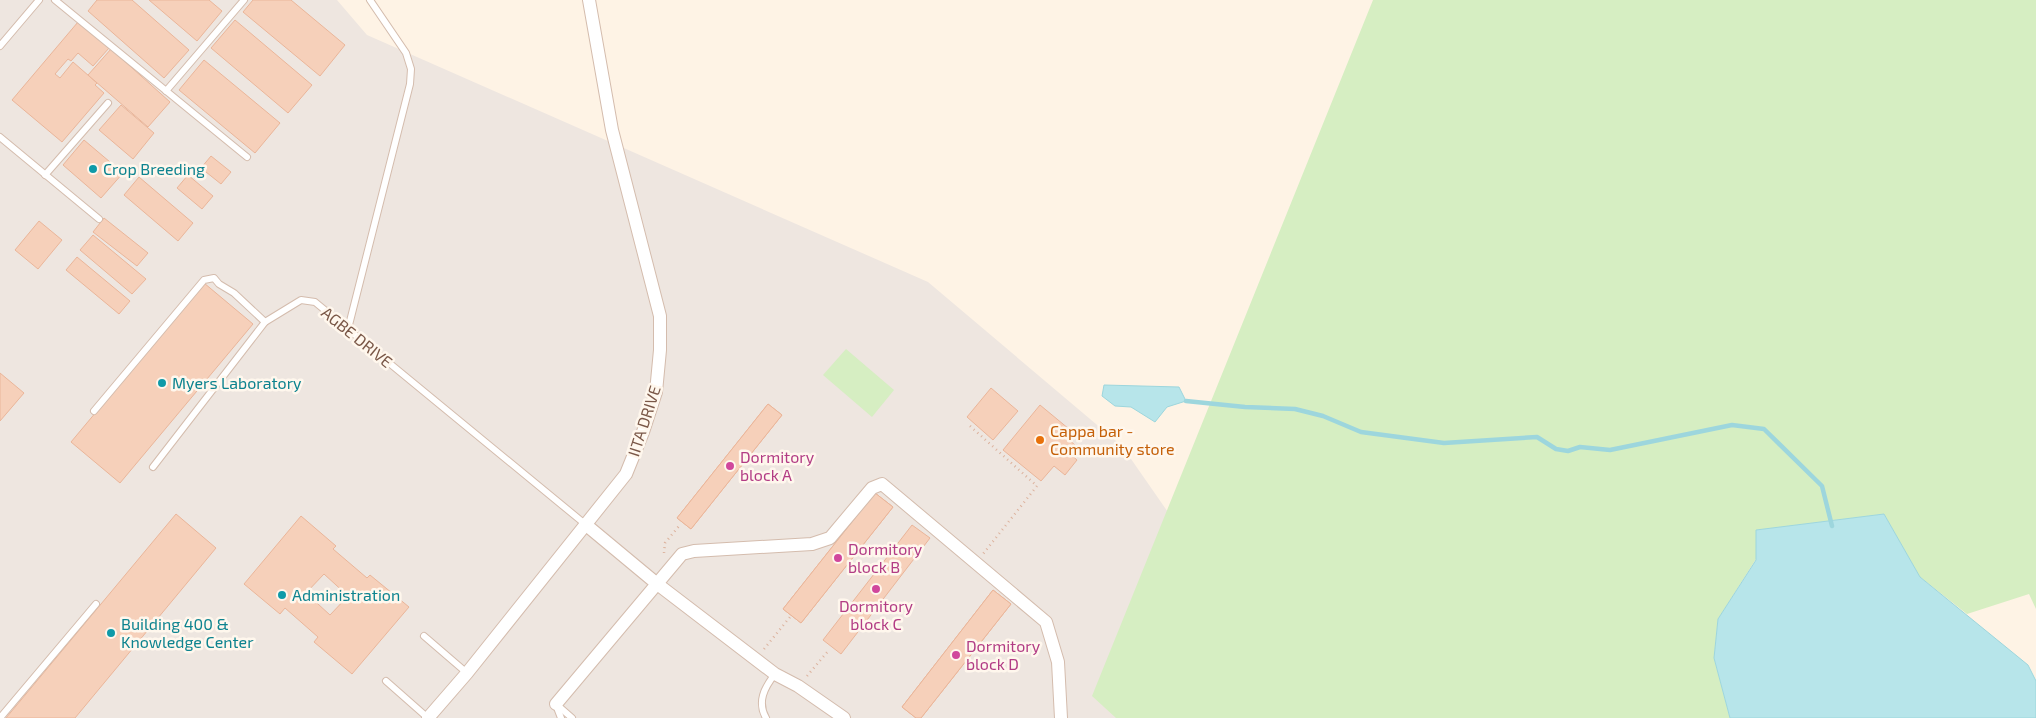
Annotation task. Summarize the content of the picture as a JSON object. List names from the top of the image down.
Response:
{
  "streets": {
    "street": ["IITA DRIVE"],
    "lane": ["AGBE DRIVE"]
  },
  "crossings": [
    ["AGBE DRIVE", "IITA DRIVE"]
  ],
  "places": [
    "Crop Breeding",
    "Myers Laboratory",
    "Cappa bar - Community store",
    "Dormitory block A",
    "Dormitory block B",
    "Dormitory block C",
    "Administration",
    "Building 400 & Knowledge Center",
    "Dormitory block D"
  ]
}
